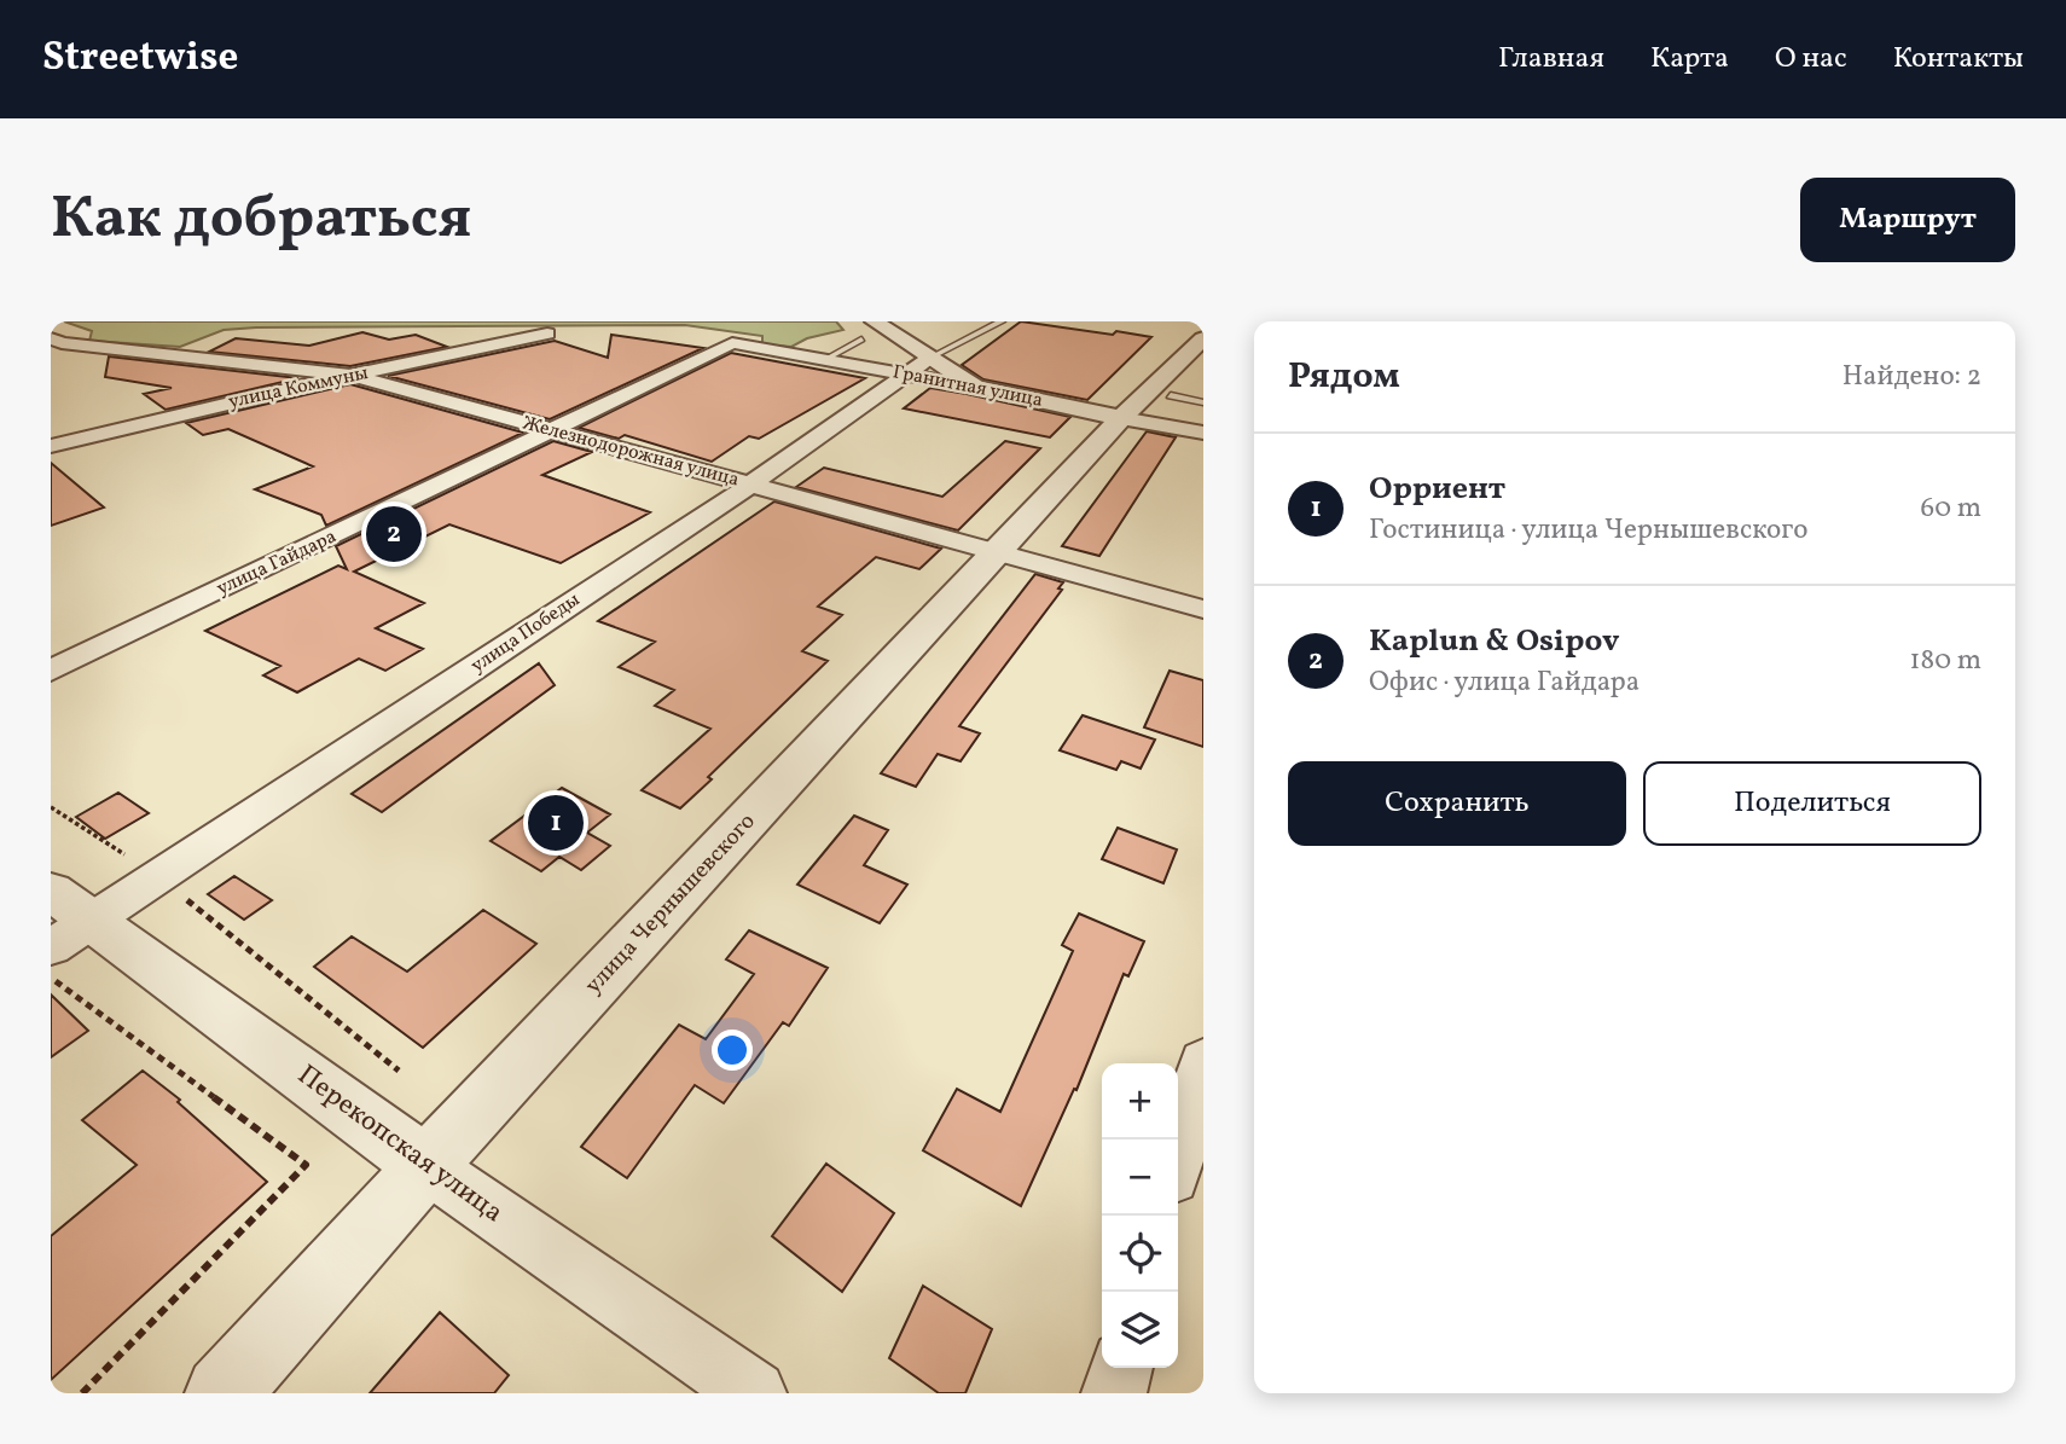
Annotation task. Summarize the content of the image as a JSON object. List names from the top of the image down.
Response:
{
  "streets": {
    "street": [
      "Гранитная улица",
      "улица Коммуны",
      "Железнодорожная улица",
      "улица Гайдара",
      "улица Победы",
      "улица Чернышевского",
      "Перекопская улица"
    ]
  },
  "crossings": [
    ["Гранитная улица", "улица Гайдара"],
    ["Гранитная улица", "улица Победы"],
    ["Гранитная улица", "улица Чернышевского"],
    ["улица Коммуны", "Железнодорожная улица"],
    ["Железнодорожная улица", "улица Гайдара"],
    ["Железнодорожная улица", "улица Победы"],
    ["Железнодорожная улица", "улица Чернышевского"],
    ["улица Победы", "Перекопская улица"],
    ["улица Чернышевского", "Перекопская улица"]
  ],
  "page": {
    "header": "Streetwise",
    "nav": [
      "Главная",
      "Карта",
      "О нас",
      "Контакты"
    ],
    "buttons": [
      "Маршрут",
      ["Сохранить", "Поделиться"]
    ],
    "title": "Как добраться",
    "heading": ["Рядом", "Найдено: 2"],
    "list": [
      {
        "mark": "1",
        "name": "Орриент",
        "note": "Гостиница · улица Чернышевского",
        "value": "60 m"
      },
      {
        "mark": "2",
        "name": "Kaplun & Osipov",
        "note": "Офис · улица Гайдара",
        "value": "180 m"
      }
    ],
    "pins": ["2", "1"],
    "map_buttons": ["+", "−"]
  }
}
